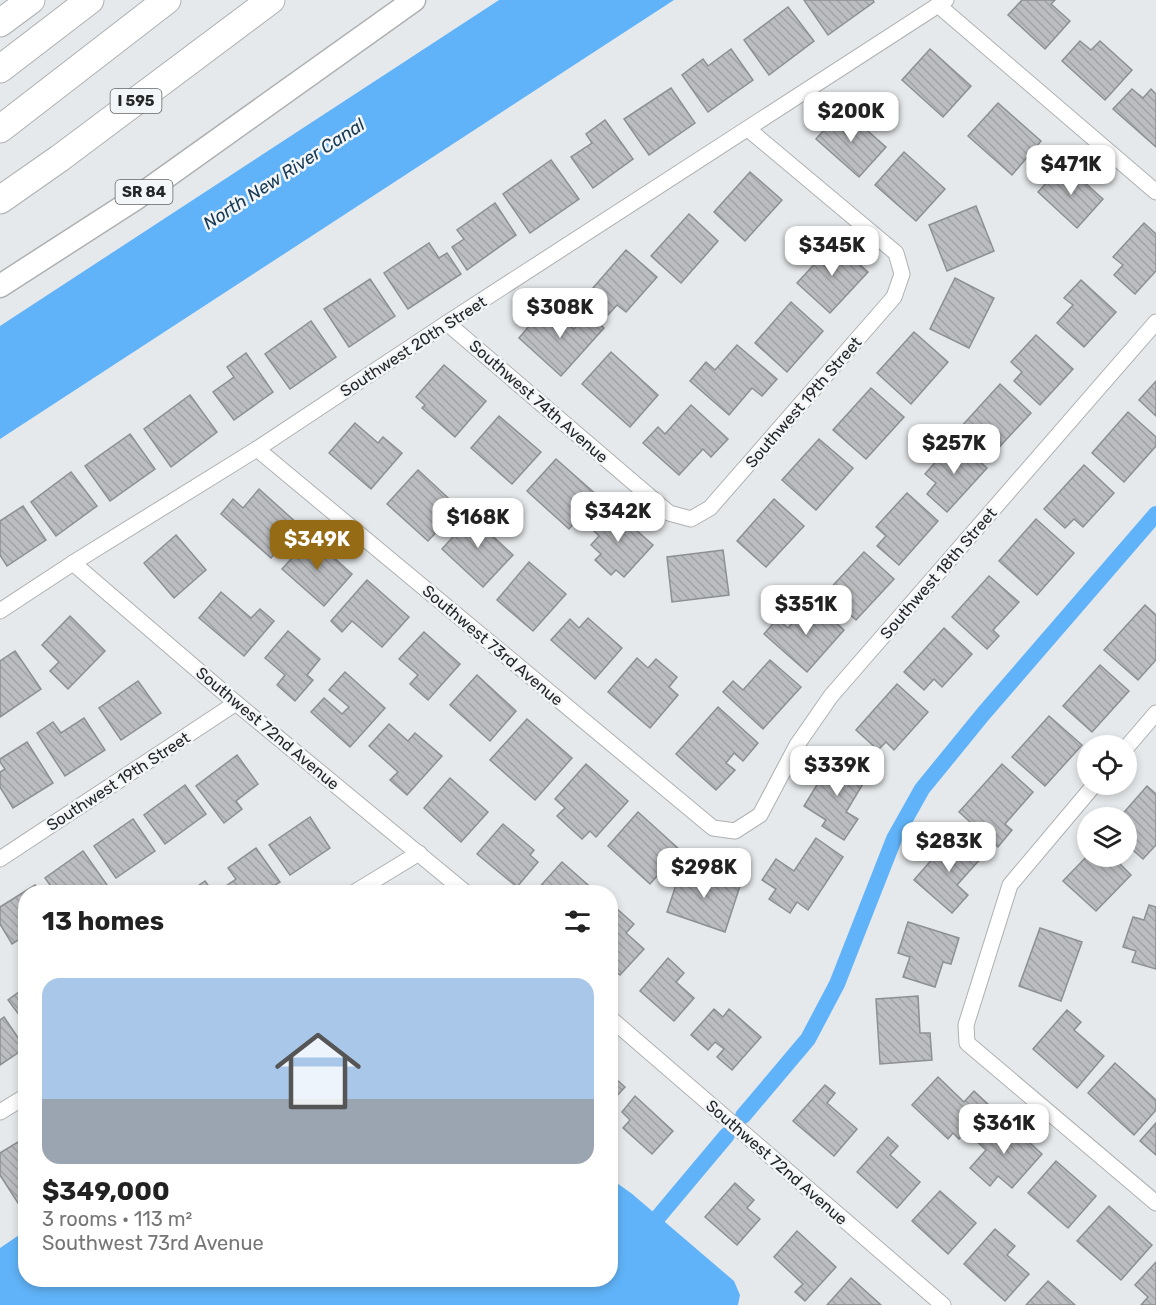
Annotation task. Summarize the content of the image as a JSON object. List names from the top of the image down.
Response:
{
  "streets": {
    "highway": ["I 595"],
    "main road": ["SR 84"],
    "street": [
      "Southwest 20th Street",
      "Southwest 74th Avenue",
      "Southwest 19th Street",
      "Southwest 18th Street",
      "Southwest 73rd Avenue",
      "Southwest 72nd Avenue"
    ]
  },
  "crossings": [
    ["Southwest 20th Street", "Southwest 74th Avenue"],
    ["Southwest 20th Street", "Southwest 19th Street"],
    ["Southwest 20th Street", "Southwest 73rd Avenue"],
    ["Southwest 20th Street", "Southwest 72nd Avenue"],
    ["Southwest 74th Avenue", "Southwest 19th Street"],
    ["Southwest 19th Street", "Southwest 72nd Avenue"],
    ["Southwest 18th Street", "Southwest 73rd Avenue"]
  ],
  "water": ["North New River Canal"],
  "page": {
    "price": [
      "$200K",
      "$471K",
      "$345K",
      "$308K",
      "$257K",
      "$342K",
      "$168K",
      "$349K",
      "$351K",
      "$339K",
      "$283K",
      "$298K",
      "$361K"
    ],
    "heading": "13 homes",
    "list": [
      {
        "name": "$349,000",
        "note": "3 rooms · 113 m² · Southwest 73rd Avenue"
      }
    ]
  }
}
